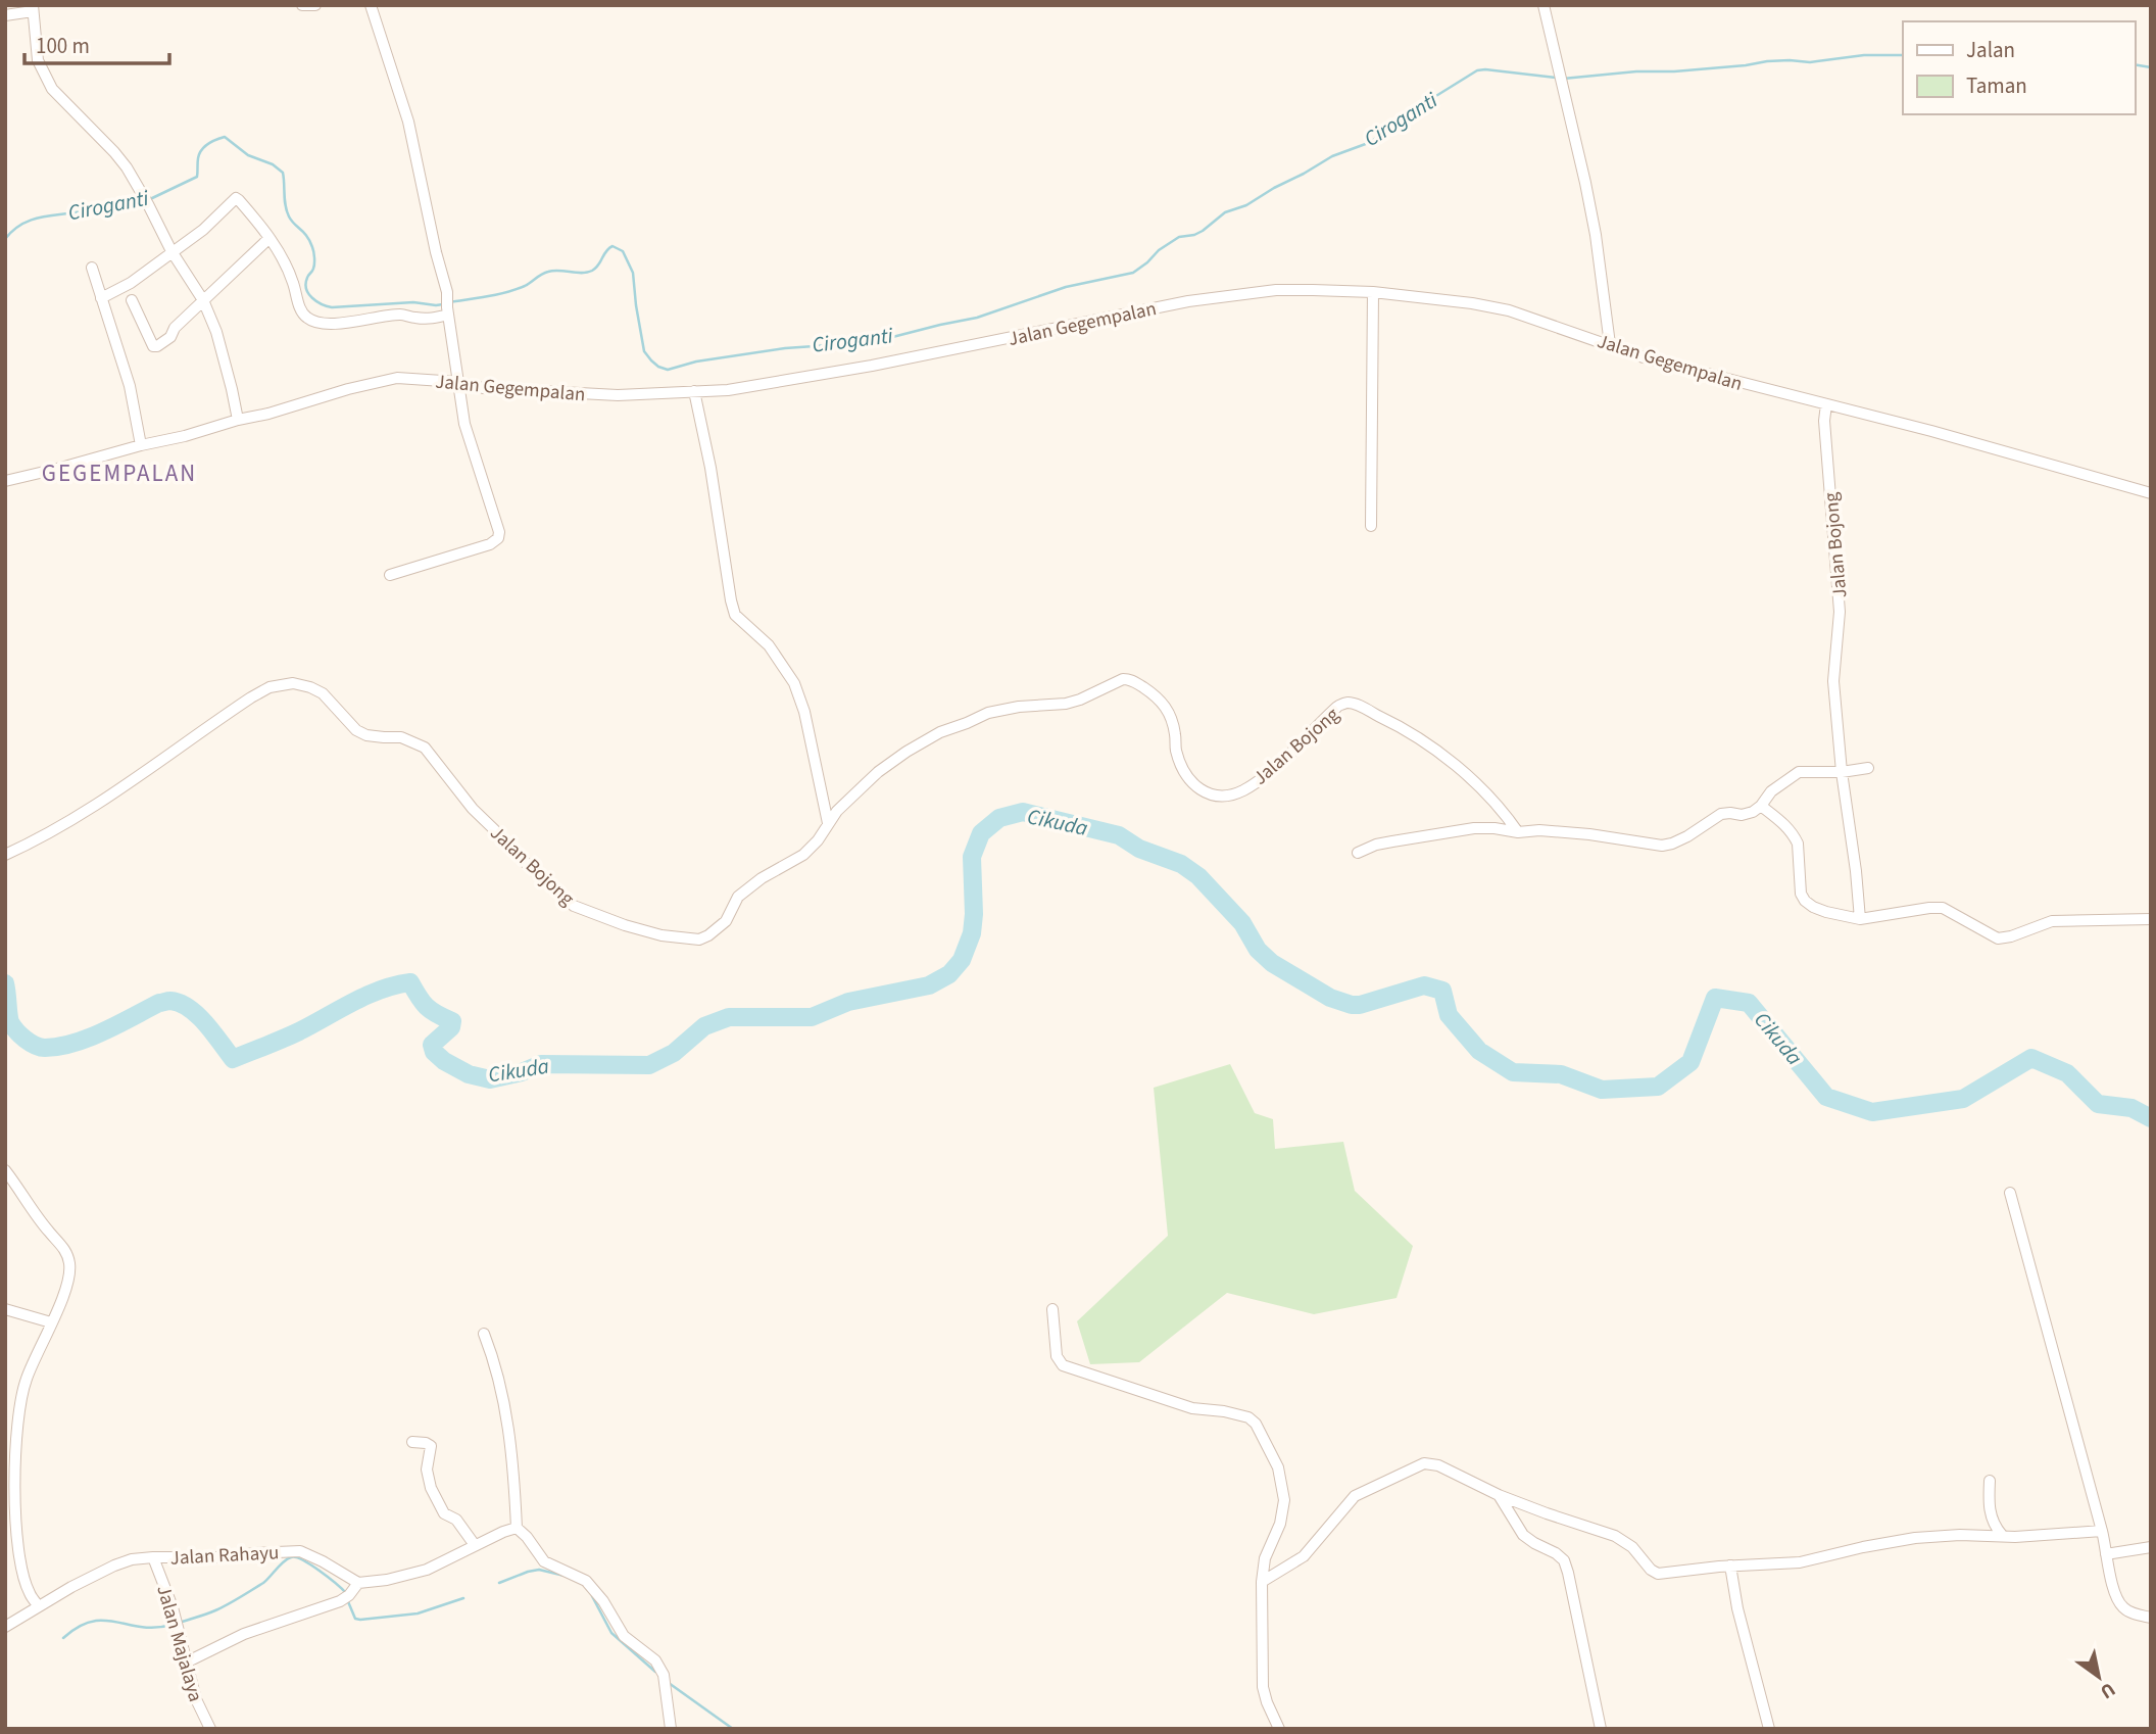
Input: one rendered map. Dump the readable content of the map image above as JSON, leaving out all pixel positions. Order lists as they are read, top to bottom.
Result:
{
  "streets": {
    "street": [
      "Jalan Gegempalan",
      "Jalan Bojong",
      "Jalan Rahayu",
      "Jalan Majalaya"
    ]
  },
  "crossings": [
    ["Jalan Gegempalan", "Jalan Bojong"],
    ["Jalan Rahayu", "Jalan Majalaya"]
  ],
  "districts": ["GEGEMPALAN"],
  "water": ["Ciroganti", "Cikuda"],
  "legend": ["Jalan", "Taman"],
  "scale_bar": "100 m",
  "north": "bottom right"
}
